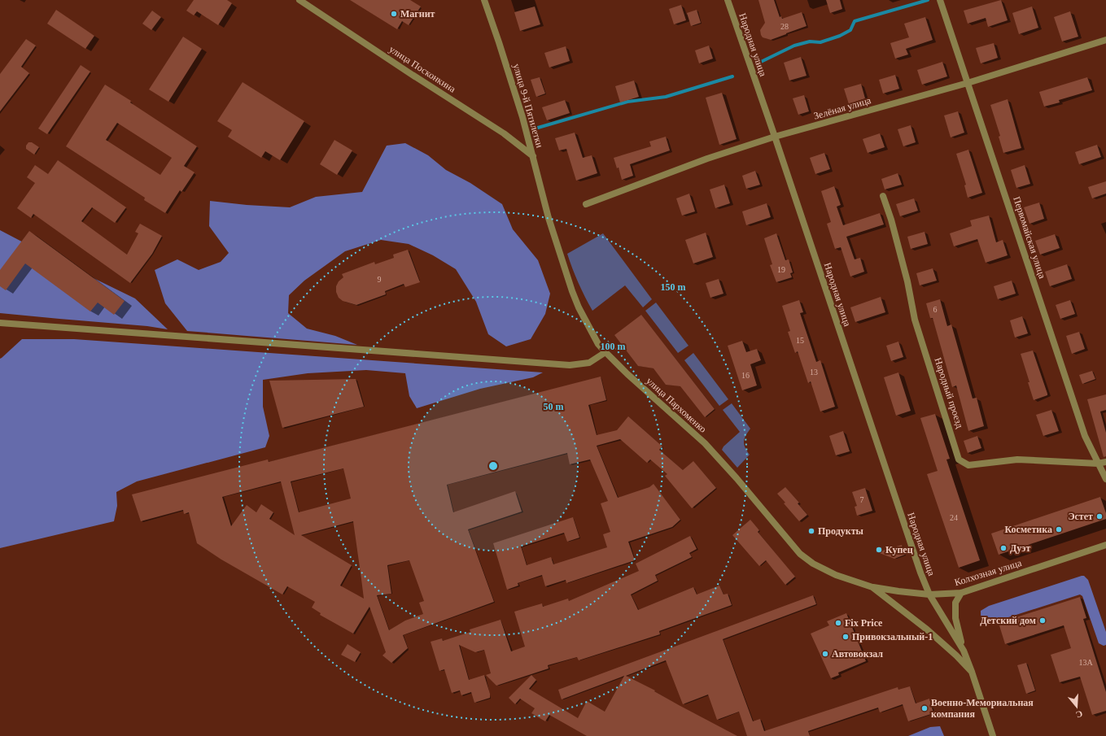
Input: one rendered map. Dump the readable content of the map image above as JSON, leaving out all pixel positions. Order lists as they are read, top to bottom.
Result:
{
  "streets": {
    "street": [
      "Народная улица",
      "улица Посконкина",
      "улица 9-й Пятилетки",
      "Зелёная улица",
      "Первомайская улица",
      "Народный проезд",
      "улица Пархоменко",
      "Колхозная улица"
    ]
  },
  "crossings": [
    ["Народная улица", "Зелёная улица"],
    ["Народная улица", "Колхозная улица"],
    ["улица Посконкина", "улица 9-й Пятилетки"],
    ["улица 9-й Пятилетки", "улица Пархоменко"],
    ["Зелёная улица", "Первомайская улица"],
    ["Первомайская улица", "Народный проезд"]
  ],
  "places": [
    "Магнит",
    "Эстет",
    "Косметика",
    "Продукты",
    "Дуэт",
    "Купец",
    "Детский дом",
    "Fix Price",
    "Привокзальный-1",
    "Автовокзал",
    "Военно-Мемориальная компания"
  ],
  "house_numbers": [
    "28",
    "19",
    "9",
    "6",
    "15",
    "13",
    "16",
    "7",
    "24",
    "13А"
  ],
  "north": "bottom",
  "rings": ["150 m", "100 m", "50 m"]
}
